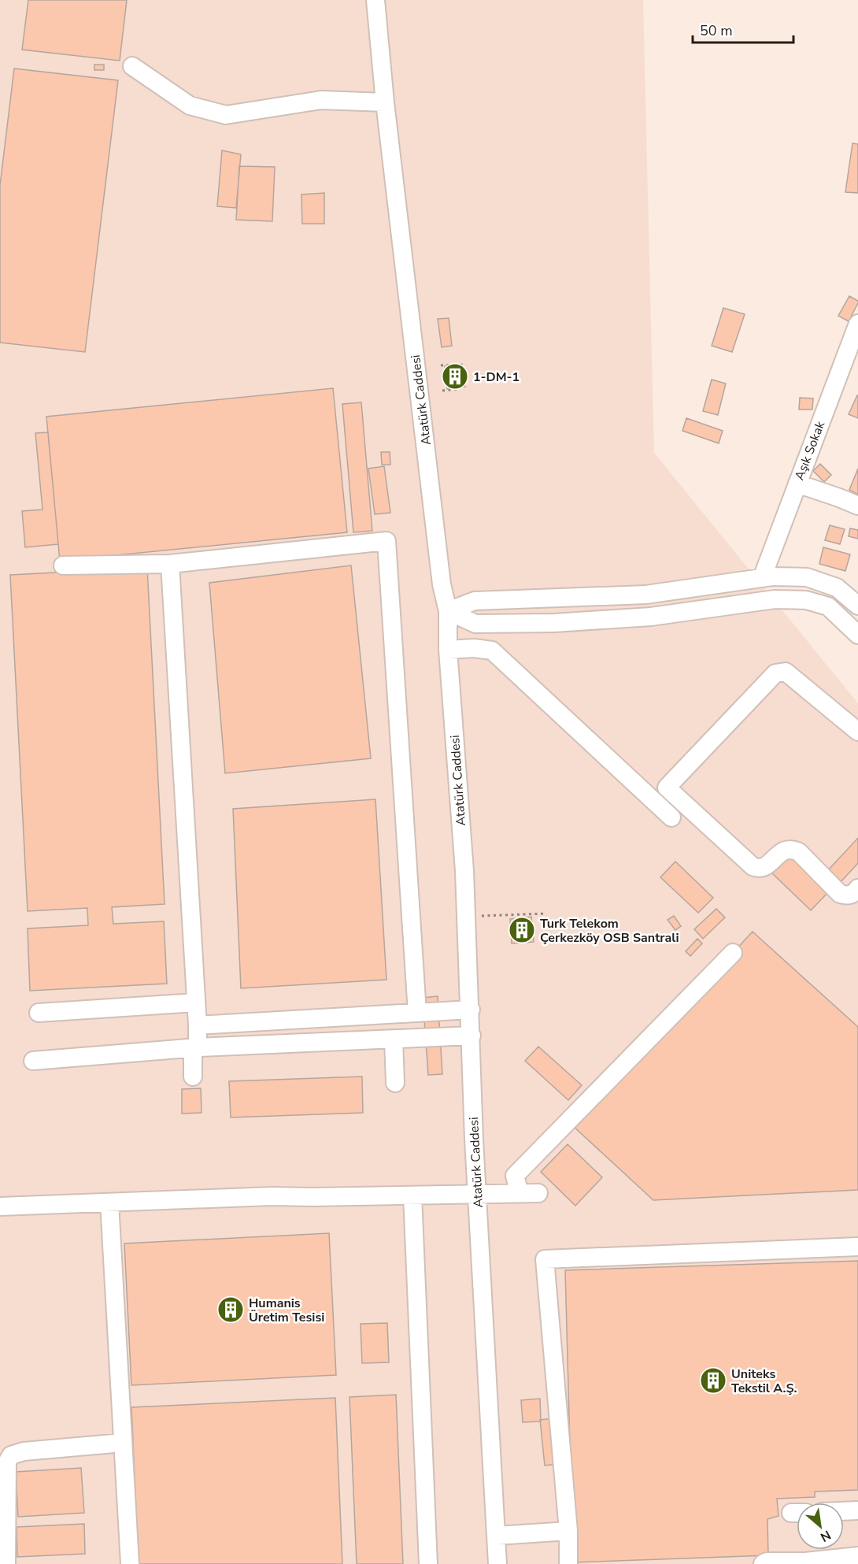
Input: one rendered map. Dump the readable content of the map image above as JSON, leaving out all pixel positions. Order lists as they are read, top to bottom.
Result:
{
  "streets": {
    "street": ["Atatürk Caddesi", "Aşık Sokak"]
  },
  "places": {
    "building": [
      "1-DM-1",
      "Turk Telekom Çerkezköy OSB Santrali",
      "Humanis Üretim Tesisi",
      "Uniteks Tekstil A.Ş."
    ]
  },
  "scale_bar": "50 m",
  "north": "bottom right"
}
